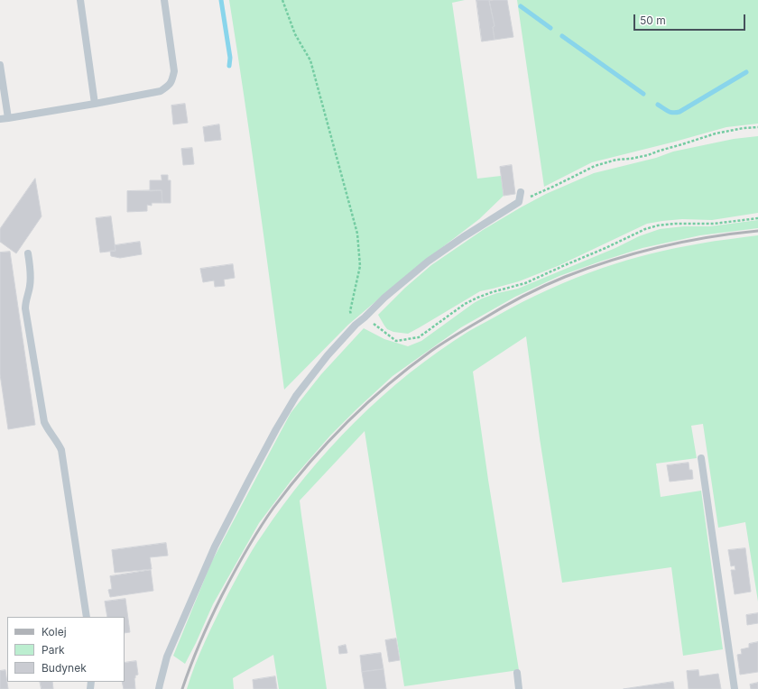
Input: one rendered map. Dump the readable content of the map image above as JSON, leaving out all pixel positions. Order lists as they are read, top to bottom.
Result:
{
  "legend": ["Kolej", "Park", "Budynek"],
  "scale_bar": "50 m"
}
